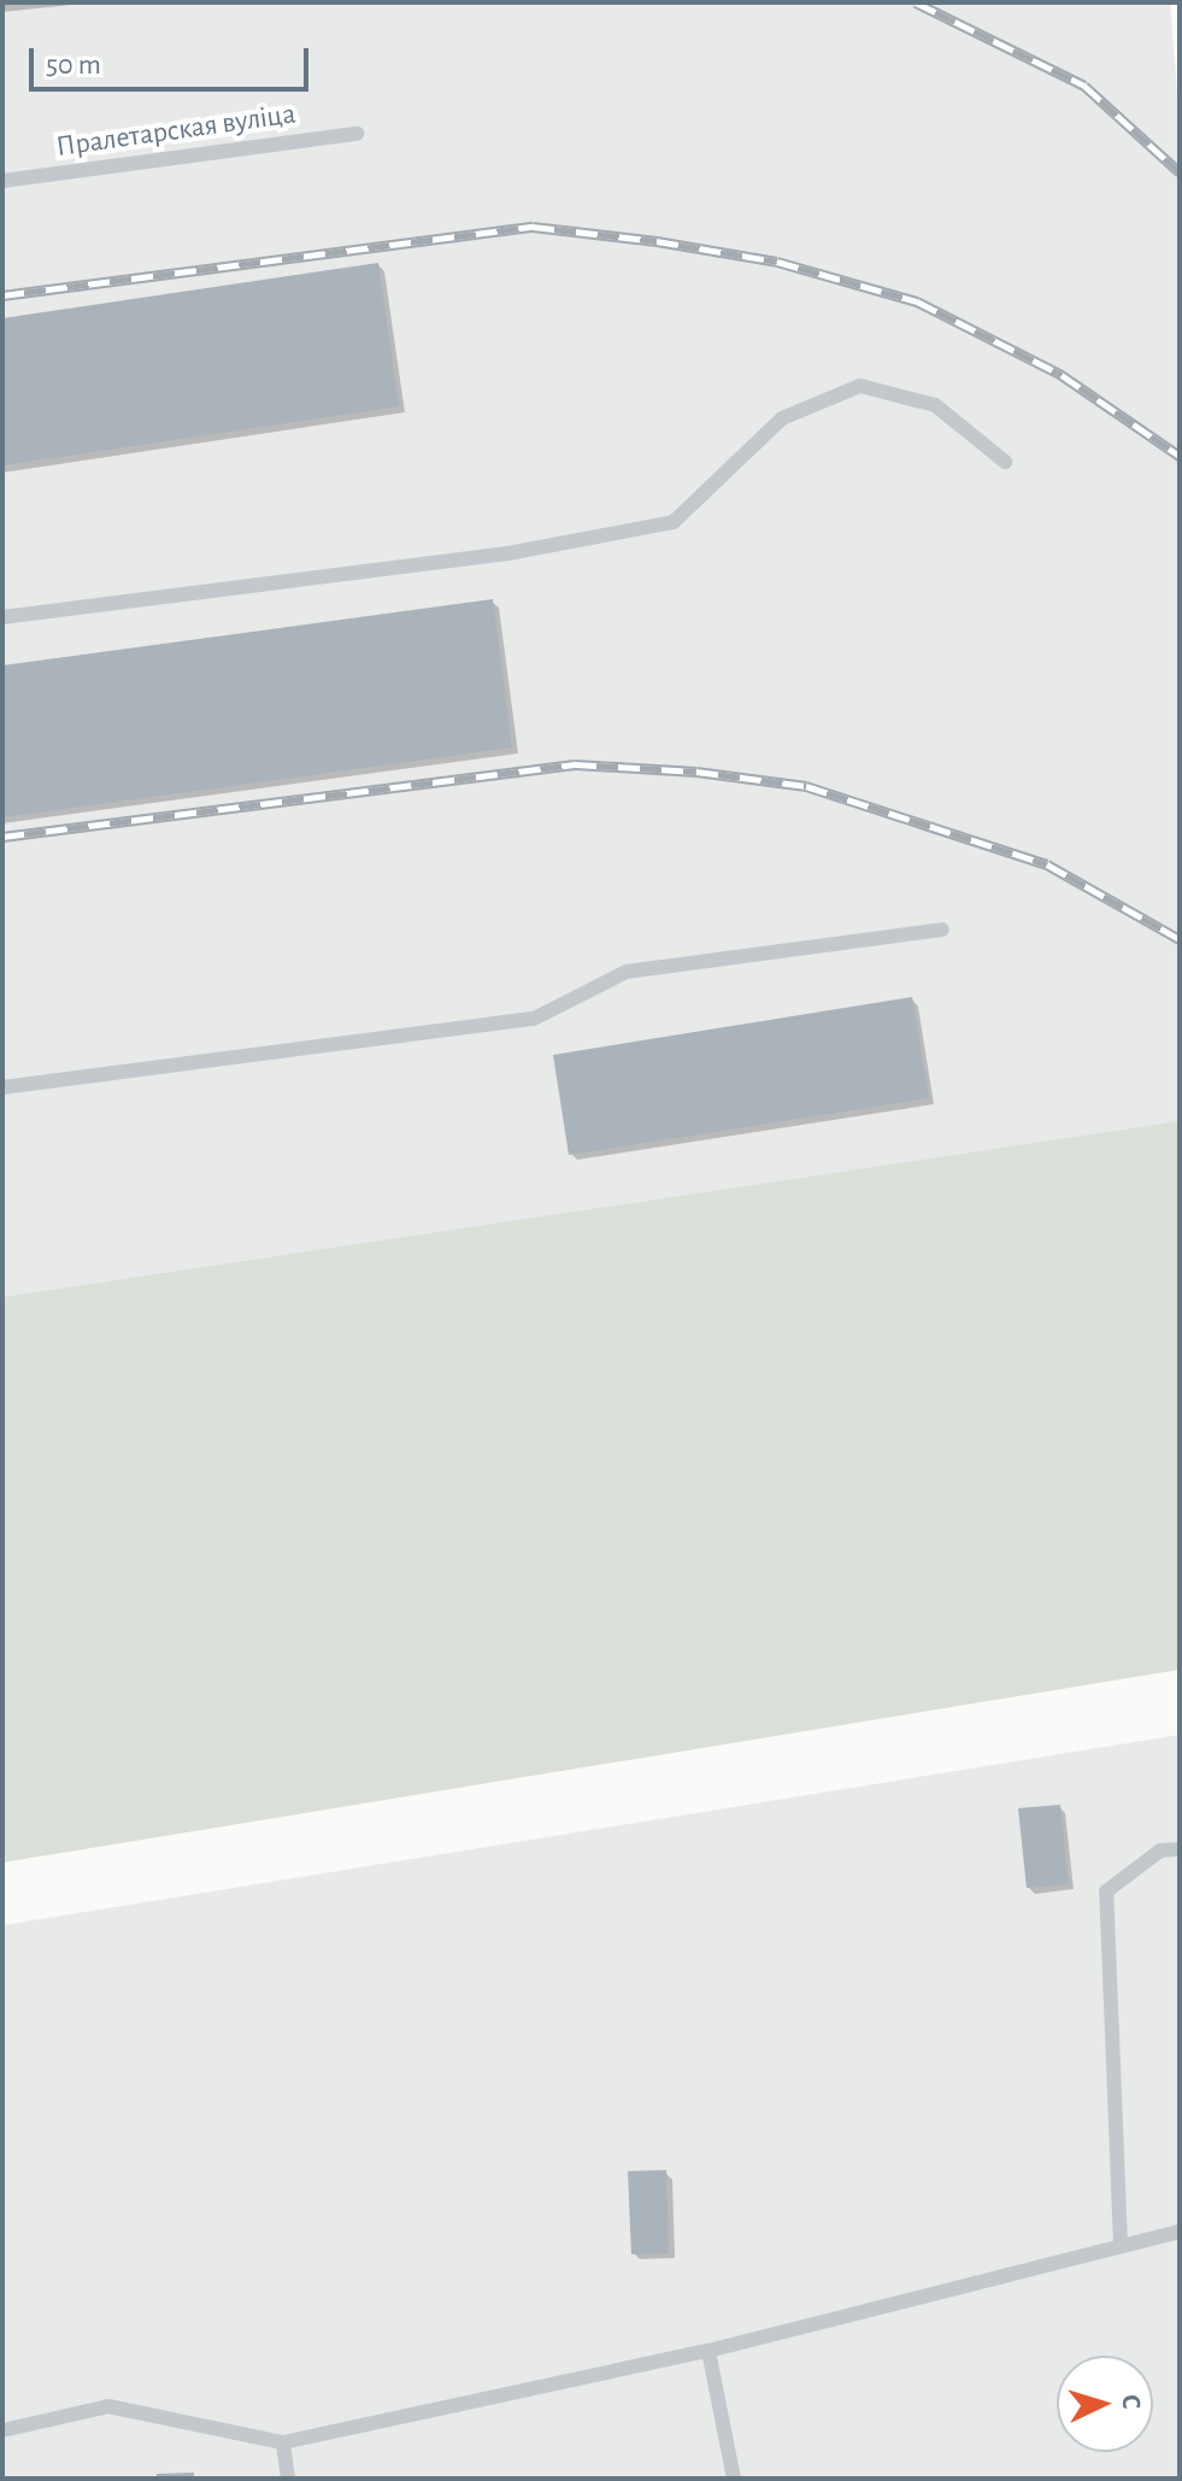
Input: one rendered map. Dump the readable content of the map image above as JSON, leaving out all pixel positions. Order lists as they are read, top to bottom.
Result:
{
  "streets": {
    "lane": ["Пралетарская вуліца"]
  },
  "scale_bar": "50 m",
  "north": "right"
}
